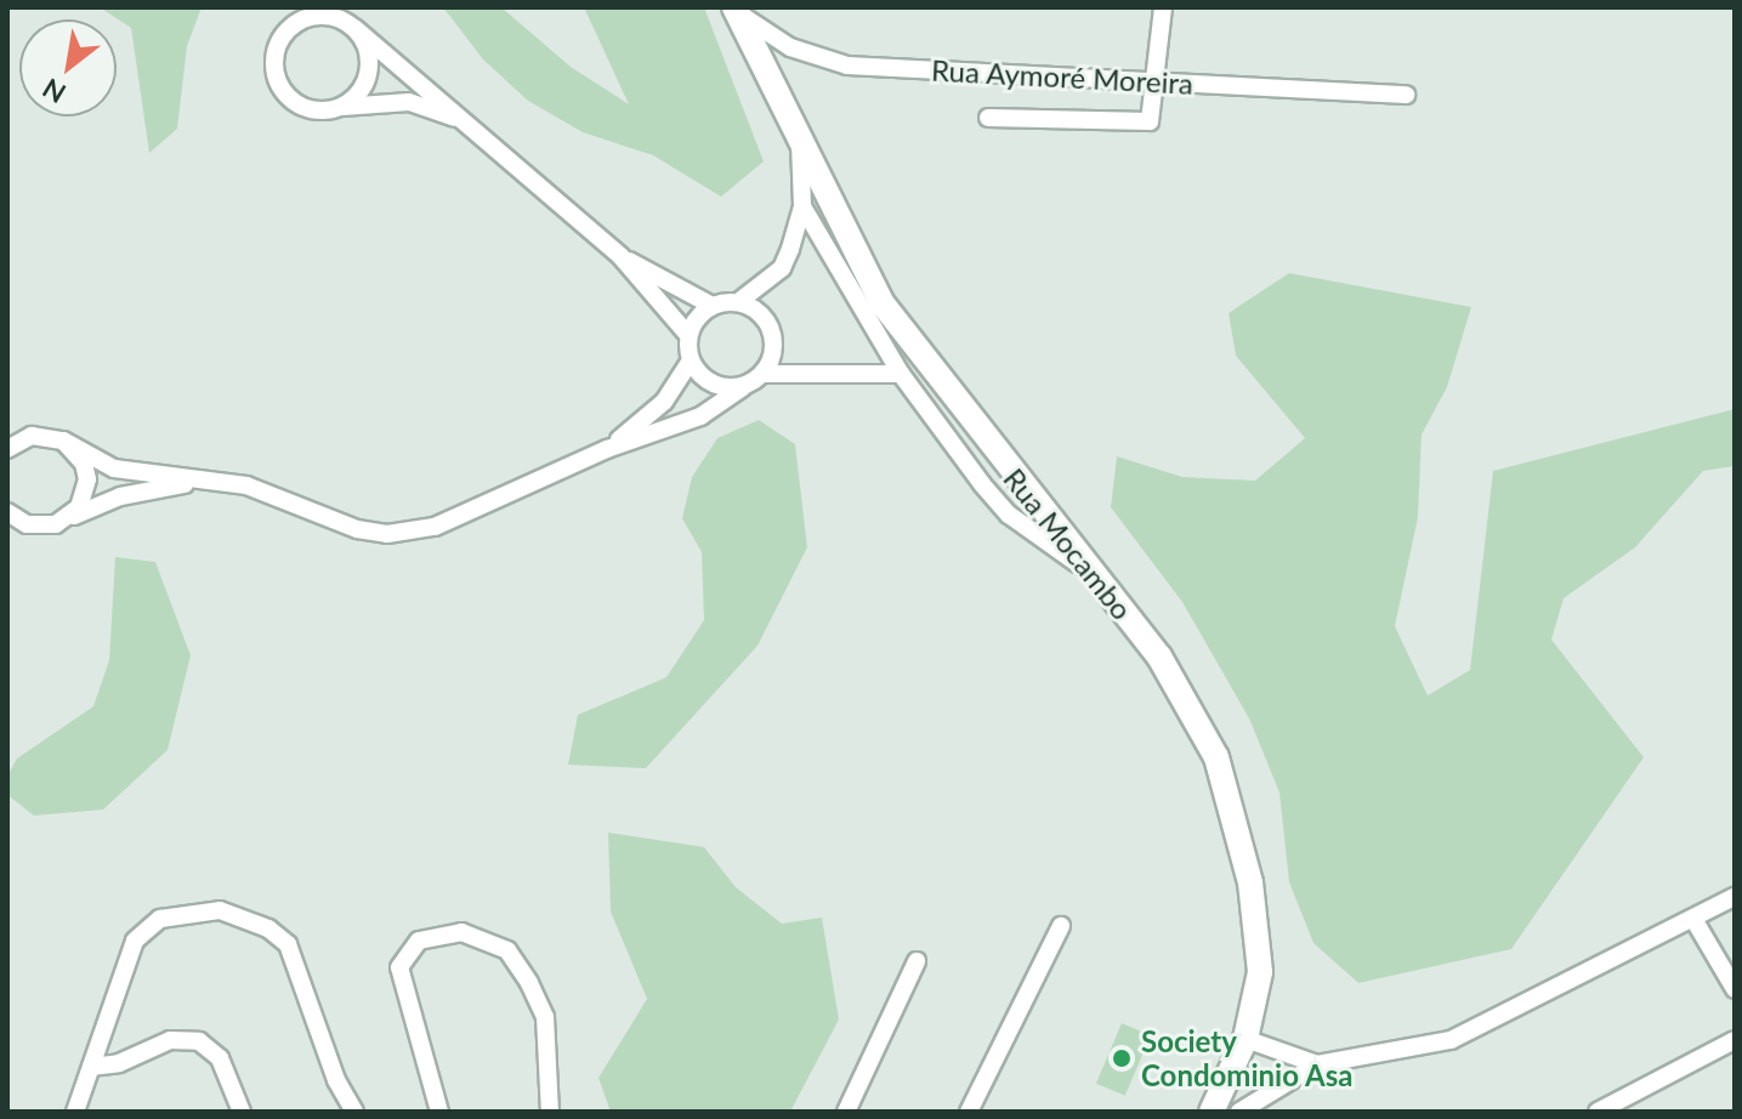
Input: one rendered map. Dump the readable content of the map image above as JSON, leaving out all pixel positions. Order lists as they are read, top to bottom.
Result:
{
  "streets": {
    "main road": ["Rua Mocambo"],
    "street": ["Rua Aymoré Moreira"]
  },
  "crossings": [
    ["Rua Aymoré Moreira", "Rua Mocambo"]
  ],
  "places": ["Society Condominio Asa"],
  "north": "bottom left"
}
